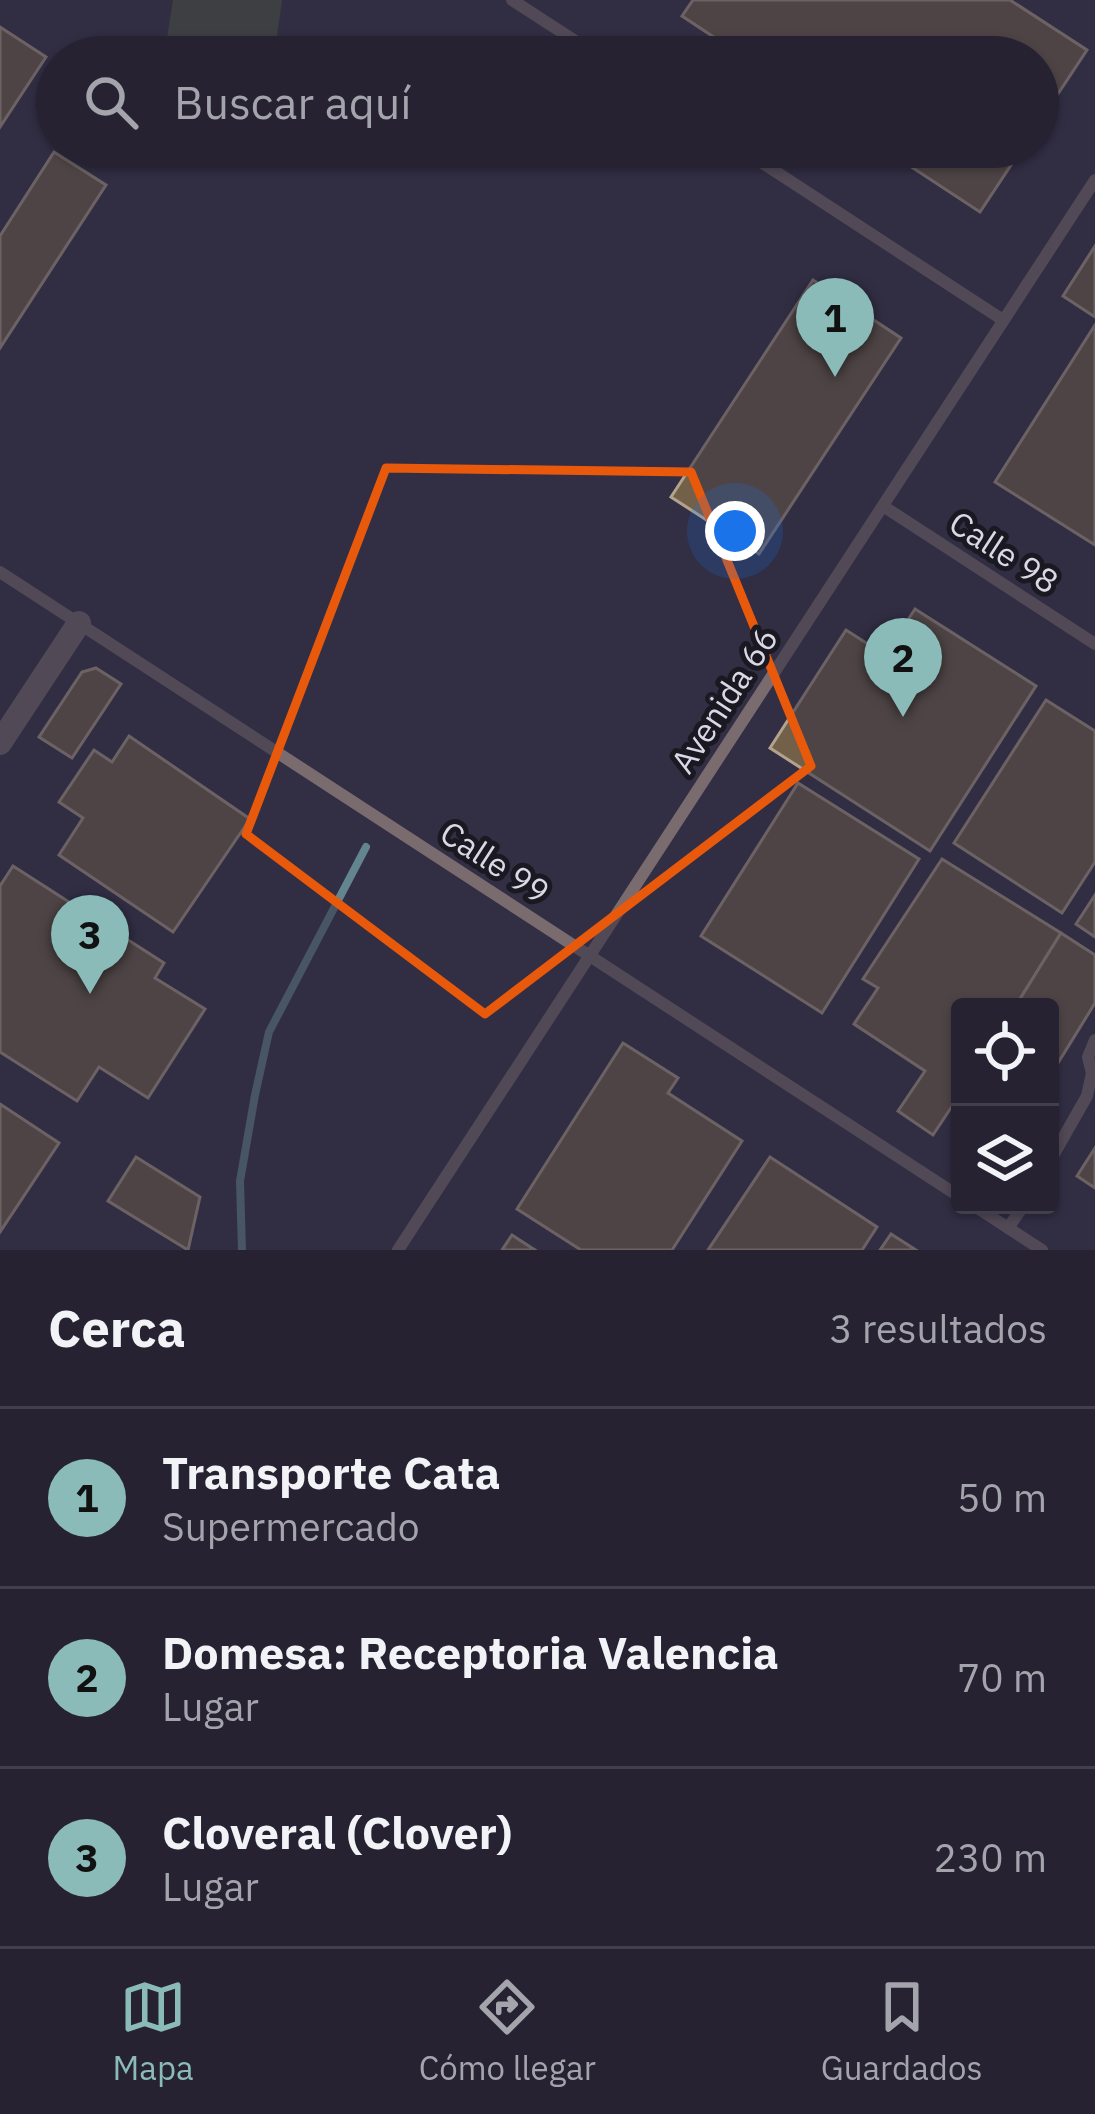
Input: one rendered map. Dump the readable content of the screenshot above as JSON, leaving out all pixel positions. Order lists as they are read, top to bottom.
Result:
{
  "streets": {
    "lane": ["Calle 98", "Avenida 66", "Calle 99"]
  },
  "crossings": [
    ["Calle 98", "Avenida 66"],
    ["Avenida 66", "Calle 99"]
  ],
  "page": {
    "search": "Buscar aquí",
    "pins": ["1", "2", "3"],
    "heading": ["Cerca", "3 resultados"],
    "list": [
      {
        "mark": "1",
        "name": "Transporte Cata",
        "note": "Supermercado",
        "value": "50 m"
      },
      {
        "mark": "2",
        "name": "Domesa: Receptoria Valencia",
        "note": "Lugar",
        "value": "70 m"
      },
      {
        "mark": "3",
        "name": "Cloveral (Clover)",
        "note": "Lugar",
        "value": "230 m"
      }
    ],
    "nav": ["Mapa", "Cómo llegar", "Guardados"]
  }
}
